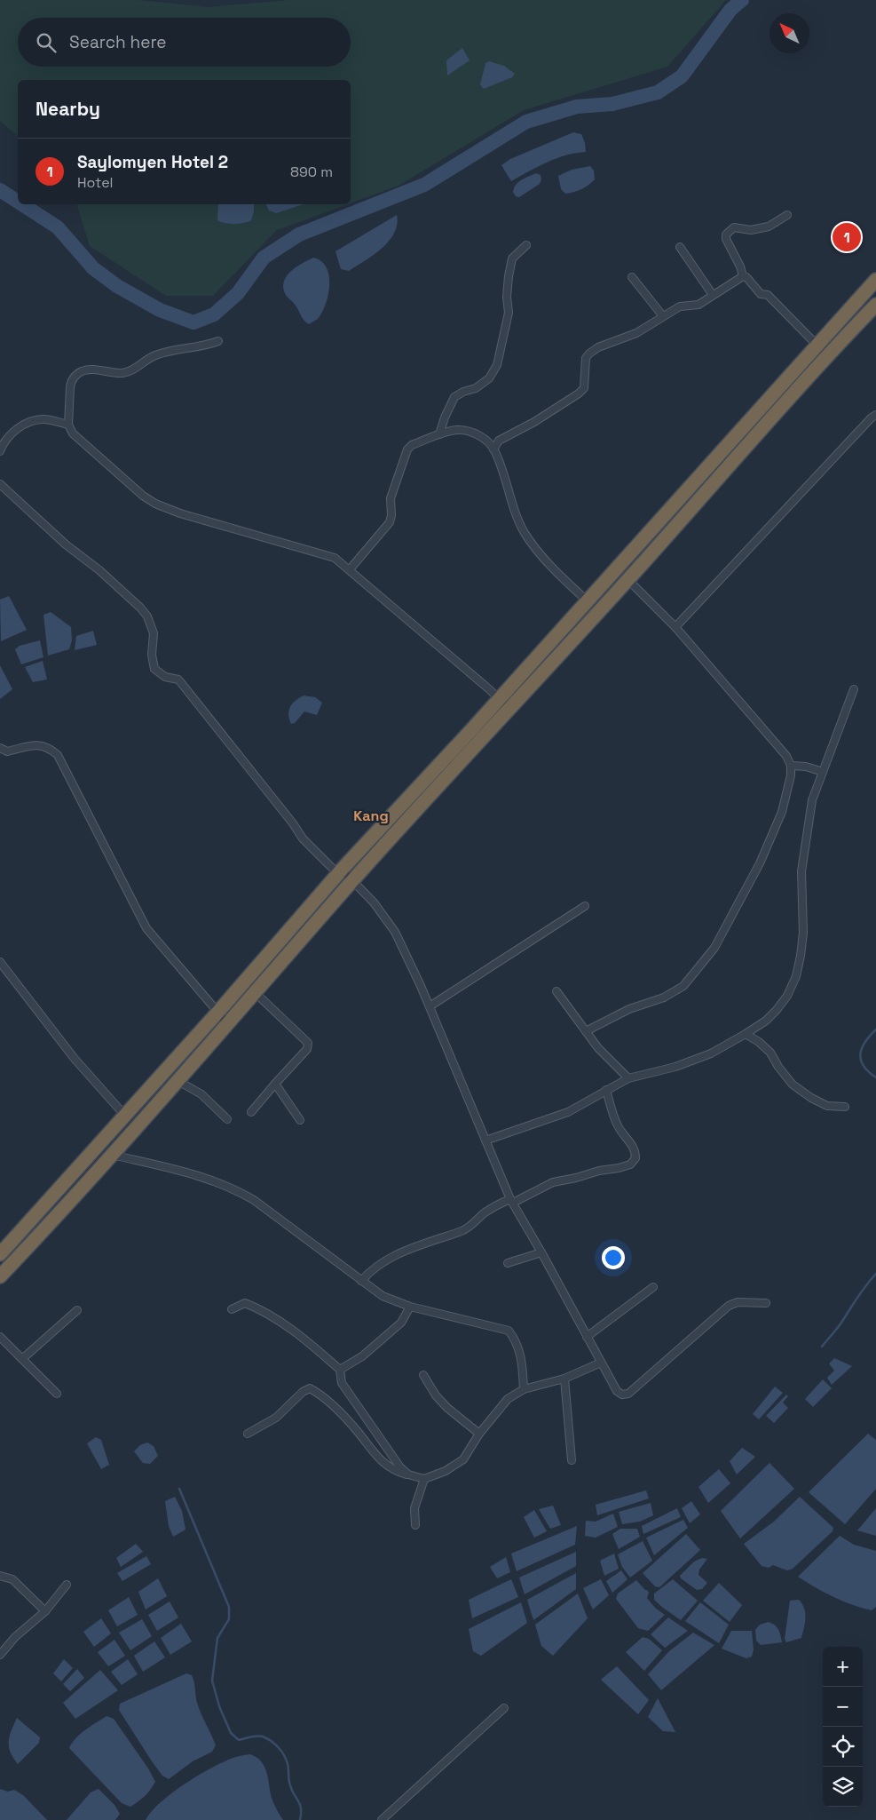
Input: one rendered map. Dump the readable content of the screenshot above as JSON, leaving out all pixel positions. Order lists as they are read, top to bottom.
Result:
{
  "districts": ["Kang"],
  "north": "top left",
  "page": {
    "search": "Search here",
    "heading": "Nearby",
    "list": [
      {
        "mark": "1",
        "name": "Saylomyen Hotel 2",
        "note": "Hotel",
        "value": "890 m"
      }
    ],
    "pins": "1",
    "map_buttons": ["+", "−"]
  }
}
